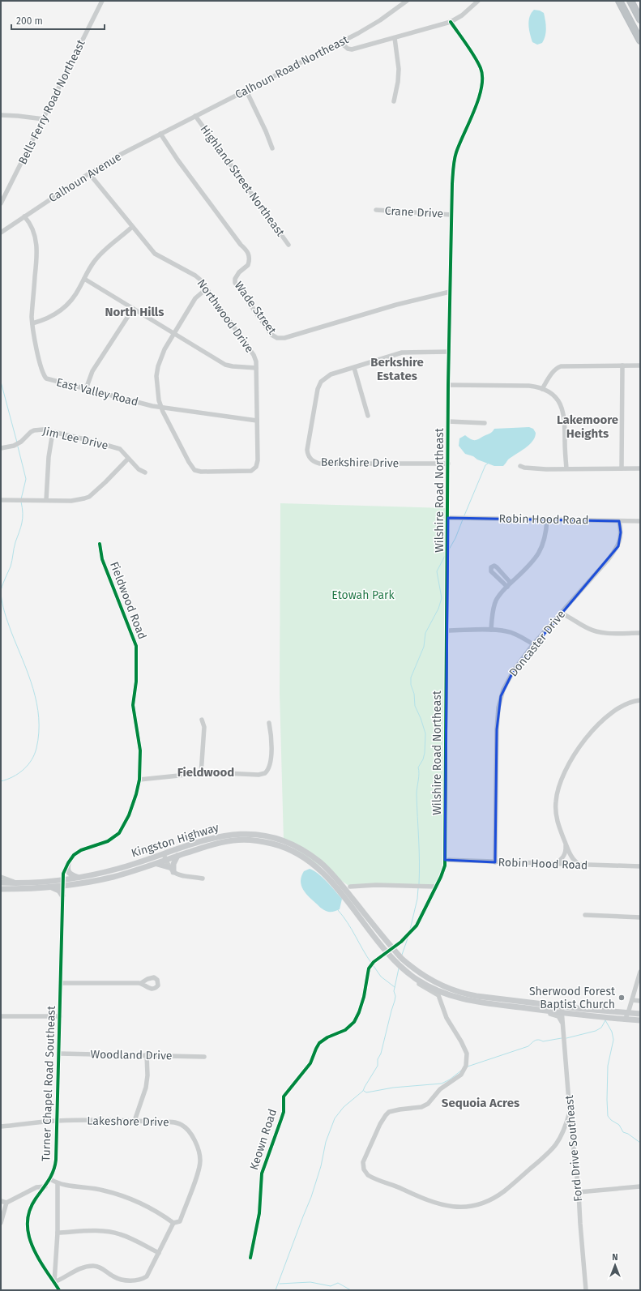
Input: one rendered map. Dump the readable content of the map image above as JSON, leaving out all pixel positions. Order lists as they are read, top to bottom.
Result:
{
  "streets": {
    "main road": ["Kingston Highway"],
    "street": [
      "Calhoun Road Northeast",
      "Bells Ferry Road Northeast",
      "Calhoun Avenue",
      "Highland Street Northeast",
      "Crane Drive",
      "Wade Street",
      "Northwood Drive",
      "East Valley Road",
      "Jim Lee Drive",
      "Berkshire Drive",
      "Wilshire Road Northeast",
      "Robin Hood Road",
      "Fieldwood Road",
      "Doncaster Drive",
      "Woodland Drive",
      "Turner Chapel Road Southeast",
      "Lakeshore Drive",
      "Keown Road",
      "Ford Drive Southeast"
    ]
  },
  "crossings": [
    ["Calhoun Road Northeast", "Calhoun Avenue"],
    ["Calhoun Road Northeast", "Highland Street Northeast"],
    ["Calhoun Avenue", "Wade Street"],
    ["Calhoun Avenue", "Northwood Drive"],
    ["Calhoun Avenue", "East Valley Road"],
    ["Crane Drive", "Wilshire Road Northeast"],
    ["Wade Street", "Wilshire Road Northeast"],
    ["Northwood Drive", "East Valley Road"],
    ["Berkshire Drive", "Wilshire Road Northeast"],
    ["Wilshire Road Northeast", "Robin Hood Road"],
    ["Wilshire Road Northeast", "Kingston Highway"],
    ["Wilshire Road Northeast", "Keown Road"],
    ["Robin Hood Road", "Doncaster Drive"],
    ["Fieldwood Road", "Kingston Highway"],
    ["Fieldwood Road", "Turner Chapel Road Southeast"],
    ["Kingston Highway", "Turner Chapel Road Southeast"],
    ["Kingston Highway", "Keown Road"],
    ["Woodland Drive", "Turner Chapel Road Southeast"],
    ["Turner Chapel Road Southeast", "Lakeshore Drive"]
  ],
  "districts": [
    "North Hills",
    "Berkshire Estates",
    "Lakemoore Heights",
    "Fieldwood",
    "Sequoia Acres"
  ],
  "parks": ["Etowah Park"],
  "places": ["Sherwood Forest Baptist Church"],
  "scale_bar": "200 m",
  "north": "top"
}
